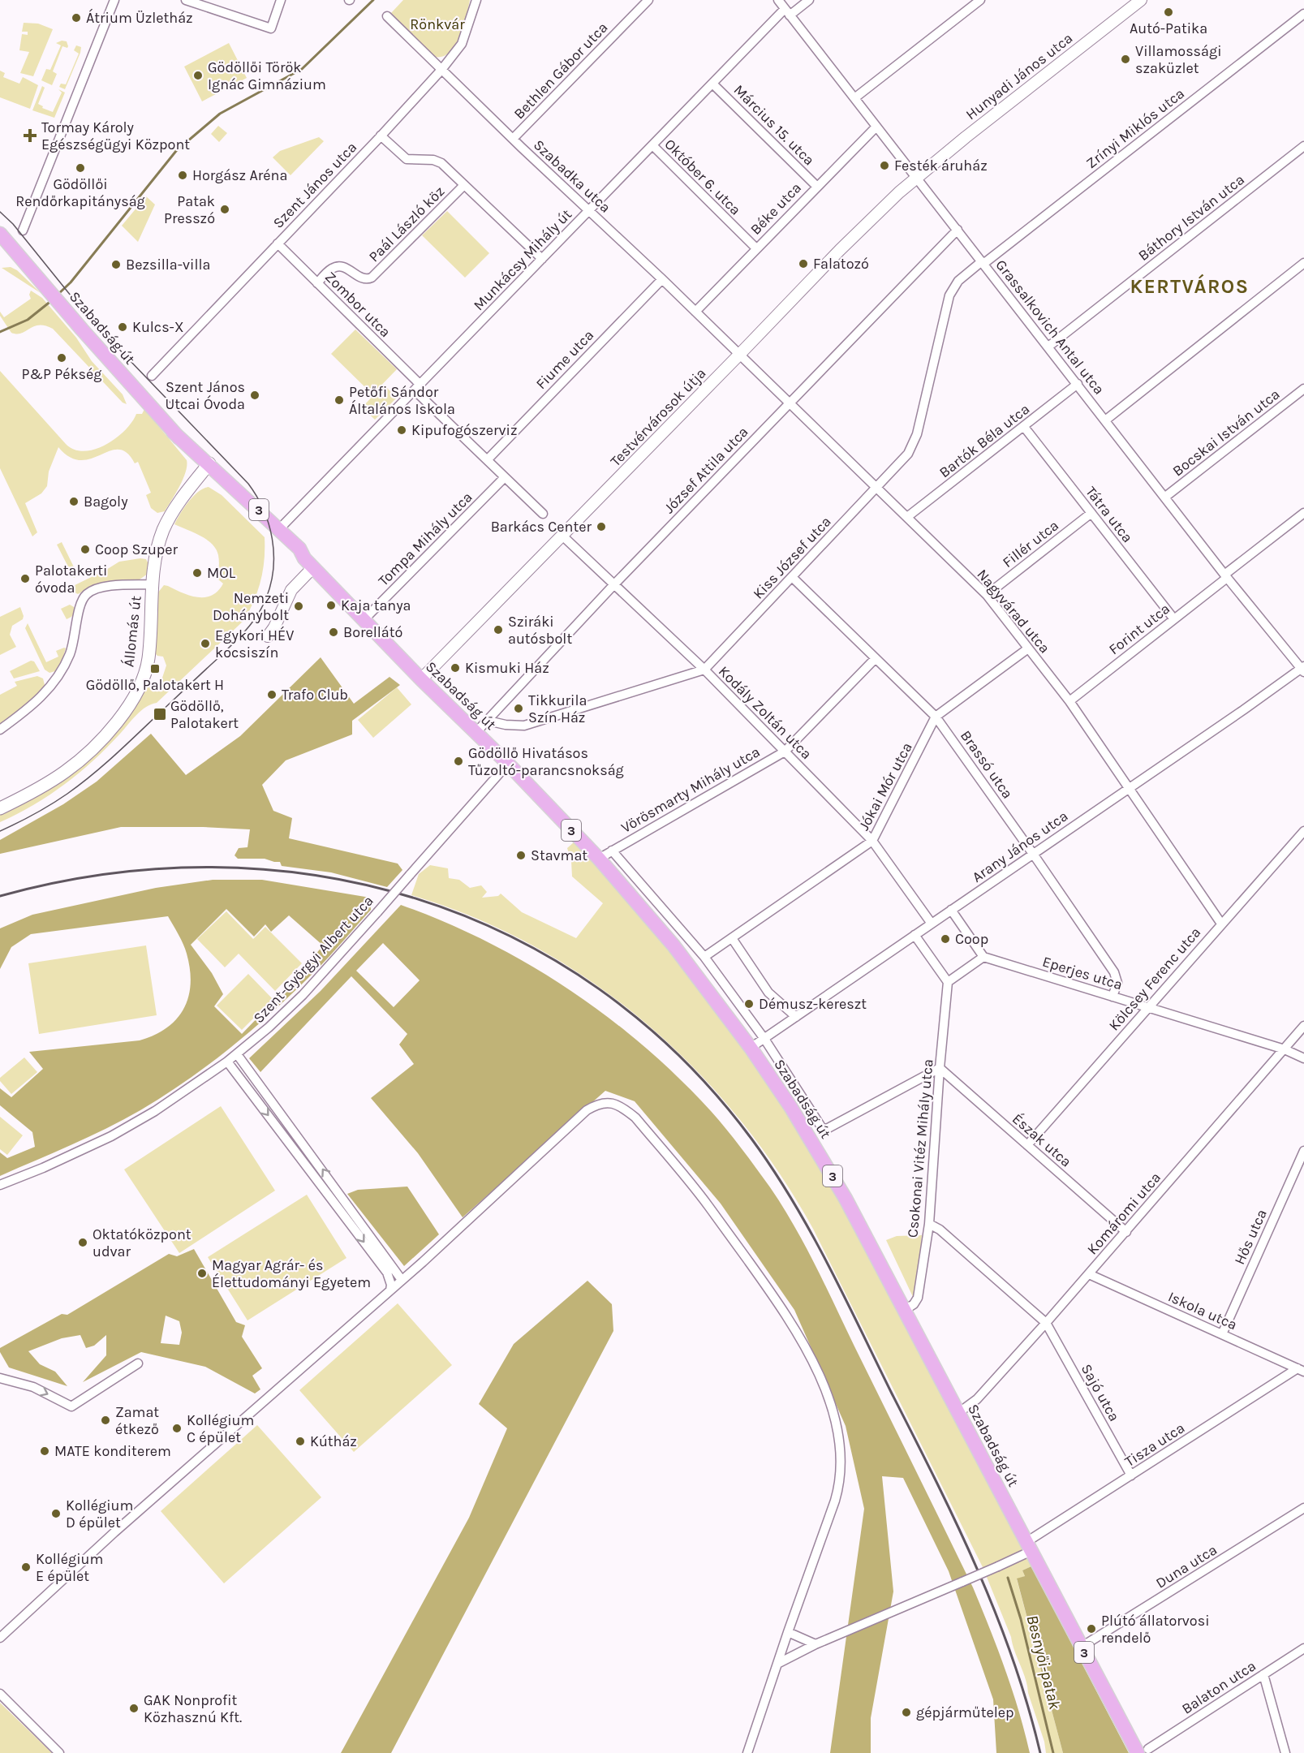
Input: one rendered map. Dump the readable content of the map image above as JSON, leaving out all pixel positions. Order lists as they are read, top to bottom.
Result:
{
  "streets": {
    "main road": ["Szabadság út", "3", "Állomás út"],
    "street": [
      "Bethlen Gábor utca",
      "Hunyadi János utca",
      "Március 15. utca",
      "Zrínyi Miklós utca",
      "Szabadka utca",
      "Október 6. utca",
      "Szent János utca",
      "Béke utca",
      "Báthory István utca",
      "Paál László köz",
      "Munkácsy Mihály út",
      "Zombor utca",
      "Grassalkovich Antal utca",
      "Fiume utca",
      "Testvérvárosok útja",
      "Bocskai István utca",
      "Bartók Béla utca",
      "József Attila utca",
      "Tátra utca",
      "Tompa Mihály utca",
      "Fillér utca",
      "Kiss József utca",
      "Nagyvárad utca",
      "Forint utca",
      "Kodály Zoltán utca",
      "Brassó utca",
      "Jókai Mór utca",
      "Vörösmarty Mihály utca",
      "Arany János utca",
      "Szent-Györgyi Albert utca",
      "Eperjes utca",
      "Kölcsey Ferenc utca",
      "Észak utca",
      "Csokonai Vitéz Mihály utca",
      "Komáromi utca",
      "Hős utca",
      "Iskola utca",
      "Sajó utca",
      "Tisza utca",
      "Duna utca",
      "Balaton utca"
    ]
  },
  "crossings": [
    ["Bethlen Gábor utca", "Szabadka utca"],
    ["Hunyadi János utca", "Grassalkovich Antal utca"],
    ["Hunyadi János utca", "Testvérvárosok útja"],
    ["Március 15. utca", "Béke utca"],
    ["Március 15. utca", "Munkácsy Mihály út"],
    ["Zrínyi Miklós utca", "Grassalkovich Antal utca"],
    ["Zrínyi Miklós utca", "Kiss József utca"],
    ["Szabadka utca", "Szent János utca"],
    ["Szabadka utca", "Béke utca"],
    ["Szabadka utca", "Munkácsy Mihály út"],
    ["Szabadka utca", "Fiume utca"],
    ["Szabadka utca", "Testvérvárosok útja"],
    ["Szabadka utca", "Nagyvárad utca"],
    ["Október 6. utca", "Béke utca"],
    ["Október 6. utca", "Munkácsy Mihály út"],
    ["Szent János utca", "Paál László köz"],
    ["Szent János utca", "Zombor utca"],
    ["Béke utca", "Grassalkovich Antal utca"],
    ["Báthory István utca", "Grassalkovich Antal utca"],
    ["Paál László köz", "Munkácsy Mihály út"],
    ["Paál László köz", "Zombor utca"],
    ["Munkácsy Mihály út", "Zombor utca"],
    ["Munkácsy Mihály út", "Grassalkovich Antal utca"],
    ["Munkácsy Mihály út", "Szabadság út"],
    ["Zombor utca", "Fiume utca"],
    ["Zombor utca", "Tompa Mihály utca"],
    ["Grassalkovich Antal utca", "Testvérvárosok útja"],
    ["Grassalkovich Antal utca", "Bocskai István utca"],
    ["Grassalkovich Antal utca", "Bartók Béla utca"],
    ["Grassalkovich Antal utca", "József Attila utca"],
    ["Grassalkovich Antal utca", "Kiss József utca"],
    ["Grassalkovich Antal utca", "Forint utca"],
    ["Grassalkovich Antal utca", "Arany János utca"],
    ["Szabadság út", "Testvérvárosok útja"],
    ["Szabadság út", "József Attila utca"],
    ["Szabadság út", "Tompa Mihály utca"],
    ["Szabadság út", "Állomás út"],
    ["Szabadság út", "Jókai Mór utca"],
    ["Szabadság út", "Vörösmarty Mihály utca"],
    ["Szabadság út", "Arany János utca"],
    ["Szabadság út", "Szent-Györgyi Albert utca"],
    ["Szabadság út", "Észak utca"],
    ["Szabadság út", "Csokonai Vitéz Mihály utca"],
    ["Szabadság út", "Komáromi utca"],
    ["Szabadság út", "Tisza utca"],
    ["Szabadság út", "Duna utca"],
    ["Szabadság út", "Balaton utca"],
    ["Testvérvárosok útja", "Nagyvárad utca"],
    ["Testvérvárosok útja", "Kodály Zoltán utca"],
    ["Bartók Béla utca", "Tátra utca"],
    ["Bartók Béla utca", "Nagyvárad utca"],
    ["József Attila utca", "Kiss József utca"],
    ["József Attila utca", "Nagyvárad utca"],
    ["József Attila utca", "Kodály Zoltán utca"],
    ["Tátra utca", "Fillér utca"],
    ["Tátra utca", "Forint utca"],
    ["Fillér utca", "Nagyvárad utca"],
    ["Kiss József utca", "Nagyvárad utca"],
    ["Kiss József utca", "Kodály Zoltán utca"],
    ["Kiss József utca", "Brassó utca"],
    ["Nagyvárad utca", "Forint utca"],
    ["Nagyvárad utca", "Jókai Mór utca"],
    ["Nagyvárad utca", "Arany János utca"],
    ["Nagyvárad utca", "Kölcsey Ferenc utca"],
    ["Kodály Zoltán utca", "Jókai Mór utca"],
    ["Kodály Zoltán utca", "Vörösmarty Mihály utca"],
    ["Kodály Zoltán utca", "Arany János utca"],
    ["Brassó utca", "Jókai Mór utca"],
    ["Brassó utca", "Vörösmarty Mihály utca"],
    ["Brassó utca", "Arany János utca"],
    ["Brassó utca", "Eperjes utca"],
    ["Eperjes utca", "Kölcsey Ferenc utca"],
    ["Eperjes utca", "Komáromi utca"],
    ["Kölcsey Ferenc utca", "Észak utca"],
    ["Észak utca", "Csokonai Vitéz Mihály utca"],
    ["Észak utca", "Komáromi utca"],
    ["Csokonai Vitéz Mihály utca", "Sajó utca"],
    ["Komáromi utca", "Iskola utca"],
    ["Komáromi utca", "Sajó utca"],
    ["Hős utca", "Iskola utca"],
    ["Iskola utca", "Tisza utca"],
    ["Sajó utca", "Tisza utca"]
  ],
  "districts": ["KERTVÁROS"],
  "water": ["Besnyői-patak"],
  "parks": ["Rönkvár"],
  "places": {
    "other": [
      "Autó-Patika",
      "Átrium Üzletház",
      "Villamossági szaküzlet",
      "Gödöllői Török Ignác Gimnázium",
      "Festék áruház",
      "Gödöllői Rendőrkapitányság",
      "Horgász Aréna",
      "Patak Presszó",
      "Falatozó",
      "Bezsilla-villa",
      "Kulcs-X",
      "P&P Pékség",
      "Szent János Utcai Óvoda",
      "Petőfi Sándor Általános Iskola",
      "Kipufogószerviz",
      "Bagoly",
      "Barkács Center",
      "Coop Szuper",
      "MOL",
      "Palotakerti óvoda",
      "Kaja tanya",
      "Nemzeti Dohánybolt",
      "Sziráki autósbolt",
      "Borellátó",
      "Egykori HÉV kocsiszín",
      "Kismuki Ház",
      "Trafo Club",
      "Tikkurila Szín Ház",
      "Gödöllő Hivatásos Tűzoltó-parancsnokság",
      "Stavmat",
      "Coop",
      "Démusz-kereszt",
      "Oktatóközpont udvar",
      "Magyar Agrár- és Élettudományi Egyetem",
      "Zamat étkező",
      "Kollégium C épület",
      "Kútház",
      "MATE konditerem",
      "Kollégium D épület",
      "Kollégium E épület",
      "Plútó állatorvosi rendelő",
      "GAK Nonprofit Közhasznú Kft.",
      "gépjárműtelep"
    ],
    "health": ["Tormay Károly Egészségügyi Központ"],
    "transit": ["Gödöllő, Palotakert H", "Gödöllő, Palotakert"]
  }
}
